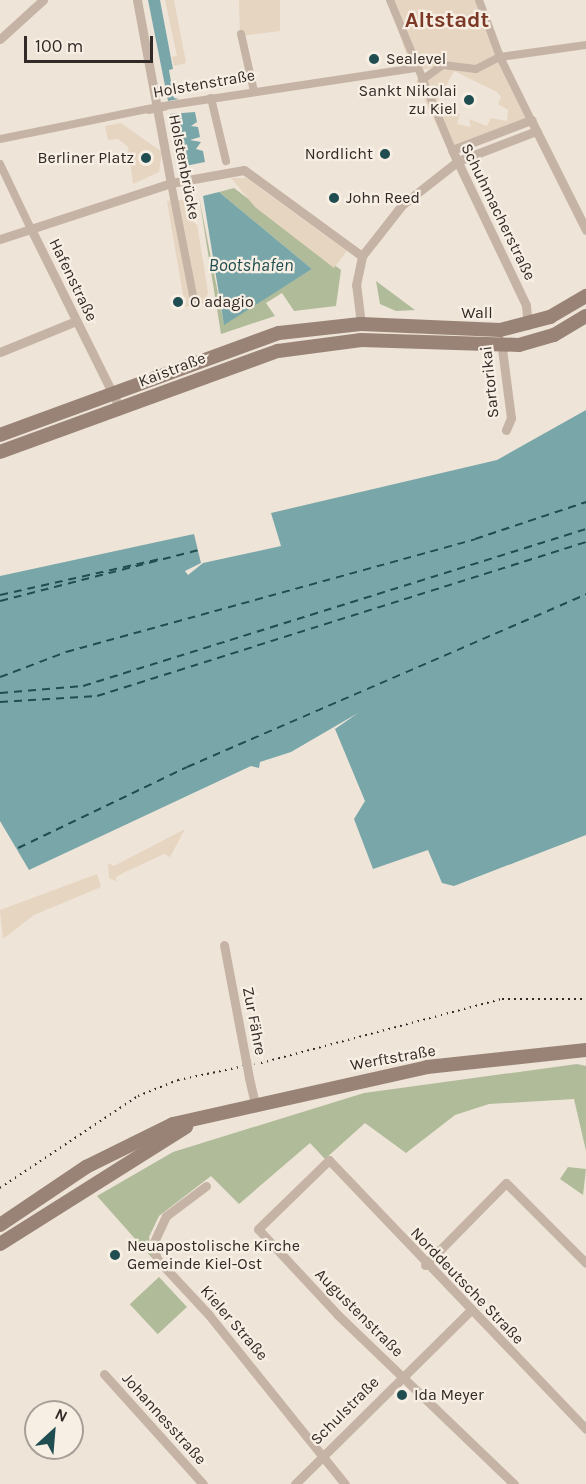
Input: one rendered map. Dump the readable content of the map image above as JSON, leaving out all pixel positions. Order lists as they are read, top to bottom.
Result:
{
  "streets": {
    "main road": ["Wall", "Kaistraße", "Werftstraße"],
    "street": [
      "Holstenstraße",
      "Holstenbrücke",
      "Schuhmacherstraße",
      "Hafenstraße",
      "Sartorikai",
      "Zur Fähre",
      "Norddeutsche Straße",
      "Augustenstraße",
      "Kieler Straße",
      "Schulstraße",
      "Johannesstraße"
    ]
  },
  "crossings": [
    ["Holstenstraße", "Holstenbrücke"],
    ["Holstenstraße", "Schuhmacherstraße"],
    ["Schuhmacherstraße", "Wall"],
    ["Hafenstraße", "Kaistraße"],
    ["Wall", "Kaistraße"],
    ["Wall", "Sartorikai"],
    ["Zur Fähre", "Werftstraße"],
    ["Norddeutsche Straße", "Augustenstraße"],
    ["Norddeutsche Straße", "Schulstraße"],
    ["Augustenstraße", "Schulstraße"],
    ["Kieler Straße", "Schulstraße"]
  ],
  "districts": ["Altstadt"],
  "water": ["Bootshafen"],
  "places": [
    "Sealevel",
    "Sankt Nikolai zu Kiel",
    "Nordlicht",
    "Berliner Platz",
    "John Reed",
    "O adagio",
    "Neuapostolische Kirche Gemeinde Kiel-Ost",
    "Ida Meyer"
  ],
  "scale_bar": "100 m",
  "north": "top right"
}
